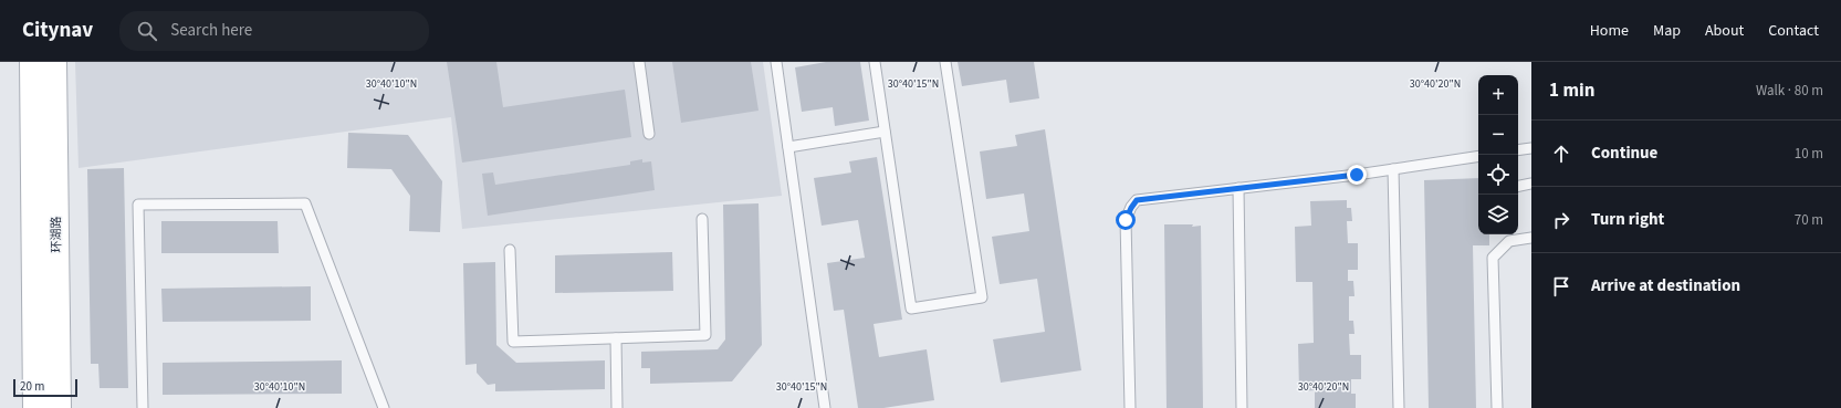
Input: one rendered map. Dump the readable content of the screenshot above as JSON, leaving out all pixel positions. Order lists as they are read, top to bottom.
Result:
{
  "streets": {
    "street": ["环湖路"]
  },
  "scale_bar": "20 m",
  "page": {
    "header": "Citynav",
    "search": "Search here",
    "nav": [
      "Home",
      "Map",
      "About",
      "Contact"
    ],
    "heading": ["1 min", "Walk · 80 m"],
    "map_buttons": ["+", "−"],
    "list": [
      ["Continue", "10 m"],
      ["Turn right", "70 m"],
      "Arrive at destination"
    ],
    "scale": "20 m"
  },
  "coordinates": ["30°40'10\"N", "30°40'15\"N", "30°40'20\"N"]
}
